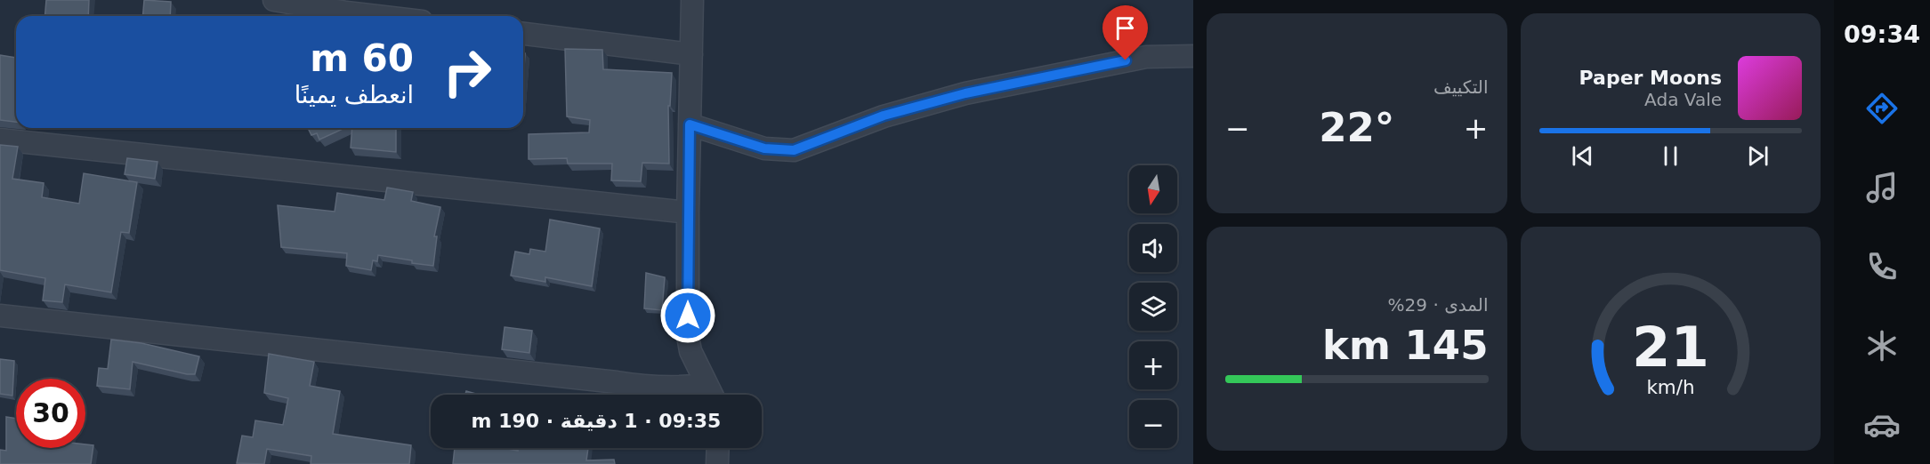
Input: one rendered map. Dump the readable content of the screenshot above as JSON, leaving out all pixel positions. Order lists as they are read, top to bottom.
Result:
{
  "north": "bottom",
  "page": {
    "tabs": "09:34",
    "tile": [
      "التكييف",
      ["المدى · 29%", "145 km"]
    ],
    "turn": ["60 m", "انعطف يمينًا"],
    "song": ["Paper Moons", "Ada Vale"],
    "heat": ["−", "22°", "+"],
    "map_buttons": ["+", "−"],
    "limit": "30",
    "trip": "09:35 · 1 دقيقة · 190 m",
    "gauge": ["21", "km/h"]
  }
}
